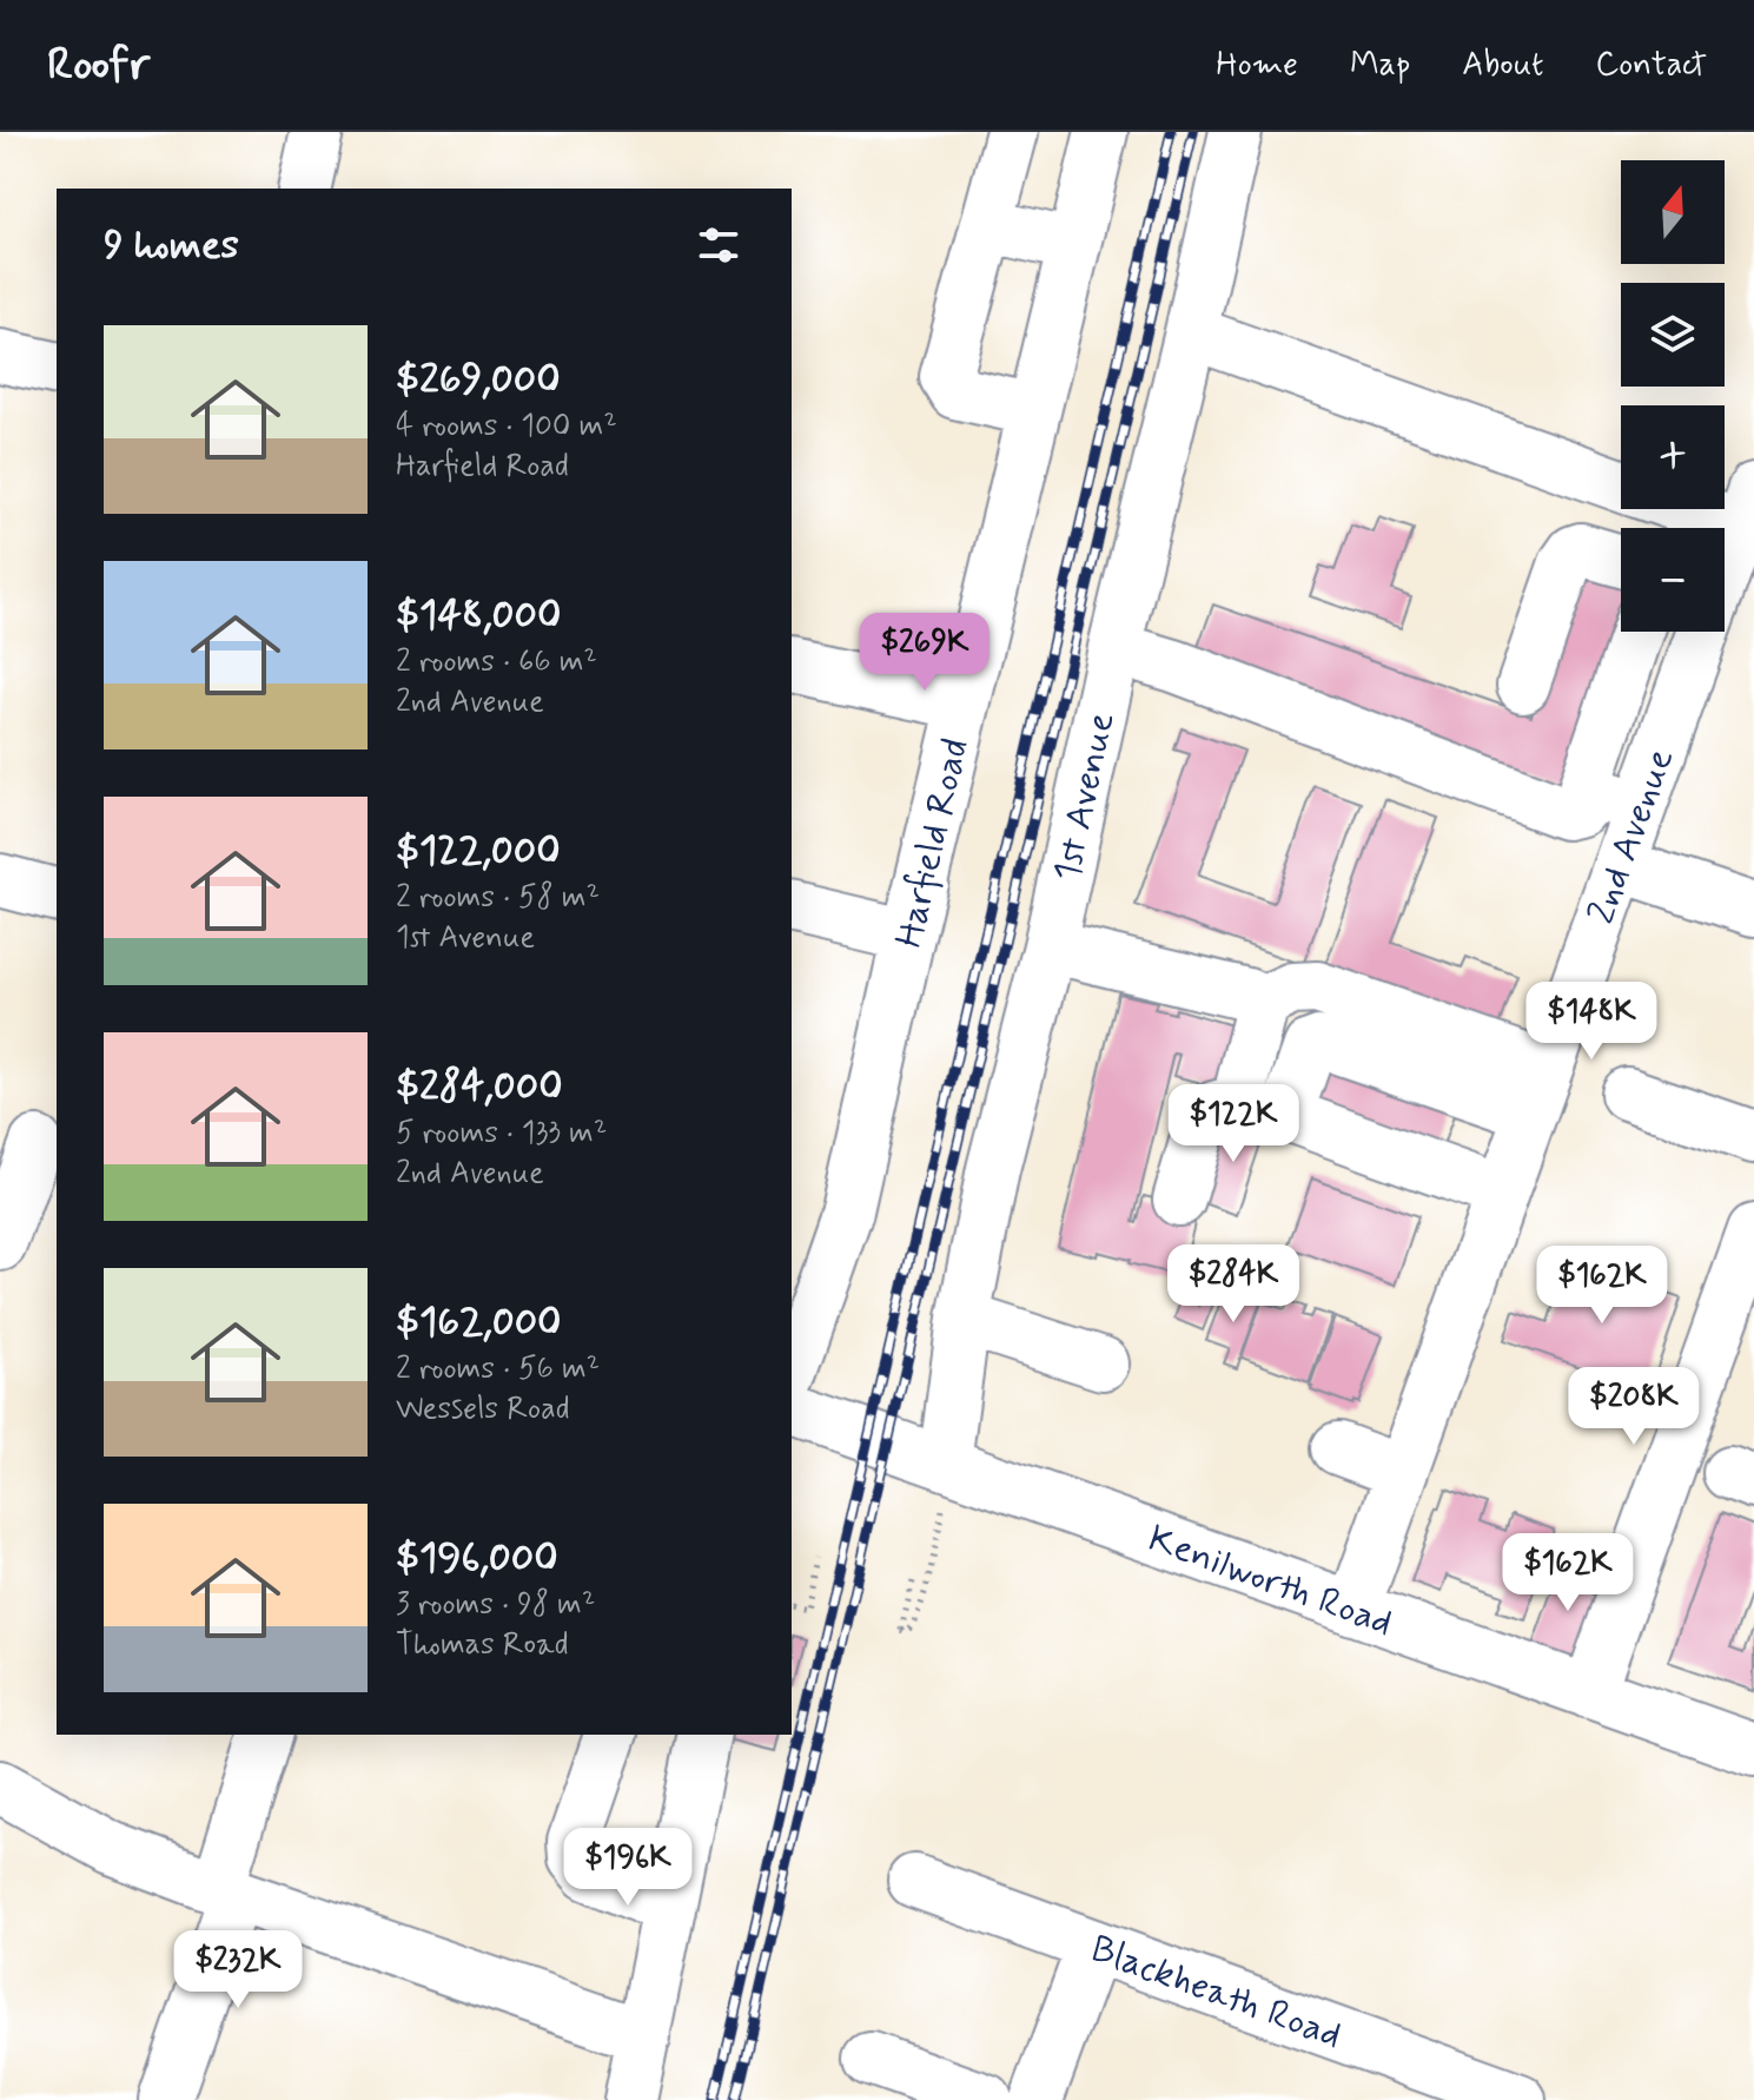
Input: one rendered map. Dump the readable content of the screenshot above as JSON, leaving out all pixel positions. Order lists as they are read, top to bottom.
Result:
{
  "streets": {
    "street": [
      "1st Avenue",
      "2nd Avenue",
      "Harfield Road",
      "Kenilworth Road",
      "Blackheath Road"
    ]
  },
  "crossings": [
    ["1st Avenue", "Kenilworth Road"],
    ["2nd Avenue", "Kenilworth Road"]
  ],
  "north": "top",
  "page": {
    "header": "Roofr",
    "nav": [
      "Home",
      "Map",
      "About",
      "Contact"
    ],
    "map_buttons": ["+", "−"],
    "heading": "9 homes",
    "list": [
      {
        "name": "$269,000",
        "note": "4 rooms · 100 m² · Harfield Road"
      },
      {
        "name": "$148,000",
        "note": "2 rooms · 66 m² · 2nd Avenue"
      },
      {
        "name": "$122,000",
        "note": "2 rooms · 58 m² · 1st Avenue"
      },
      {
        "name": "$284,000",
        "note": "5 rooms · 133 m² · 2nd Avenue"
      },
      {
        "name": "$162,000",
        "note": "2 rooms · 56 m² · Wessels Road"
      },
      {
        "name": "$196,000",
        "note": "3 rooms · 98 m² · Thomas Road"
      }
    ],
    "price": [
      "$269K",
      "$148K",
      "$122K",
      "$284K",
      "$162K",
      "$208K",
      "$162K",
      "$196K",
      "$232K"
    ]
  }
}
